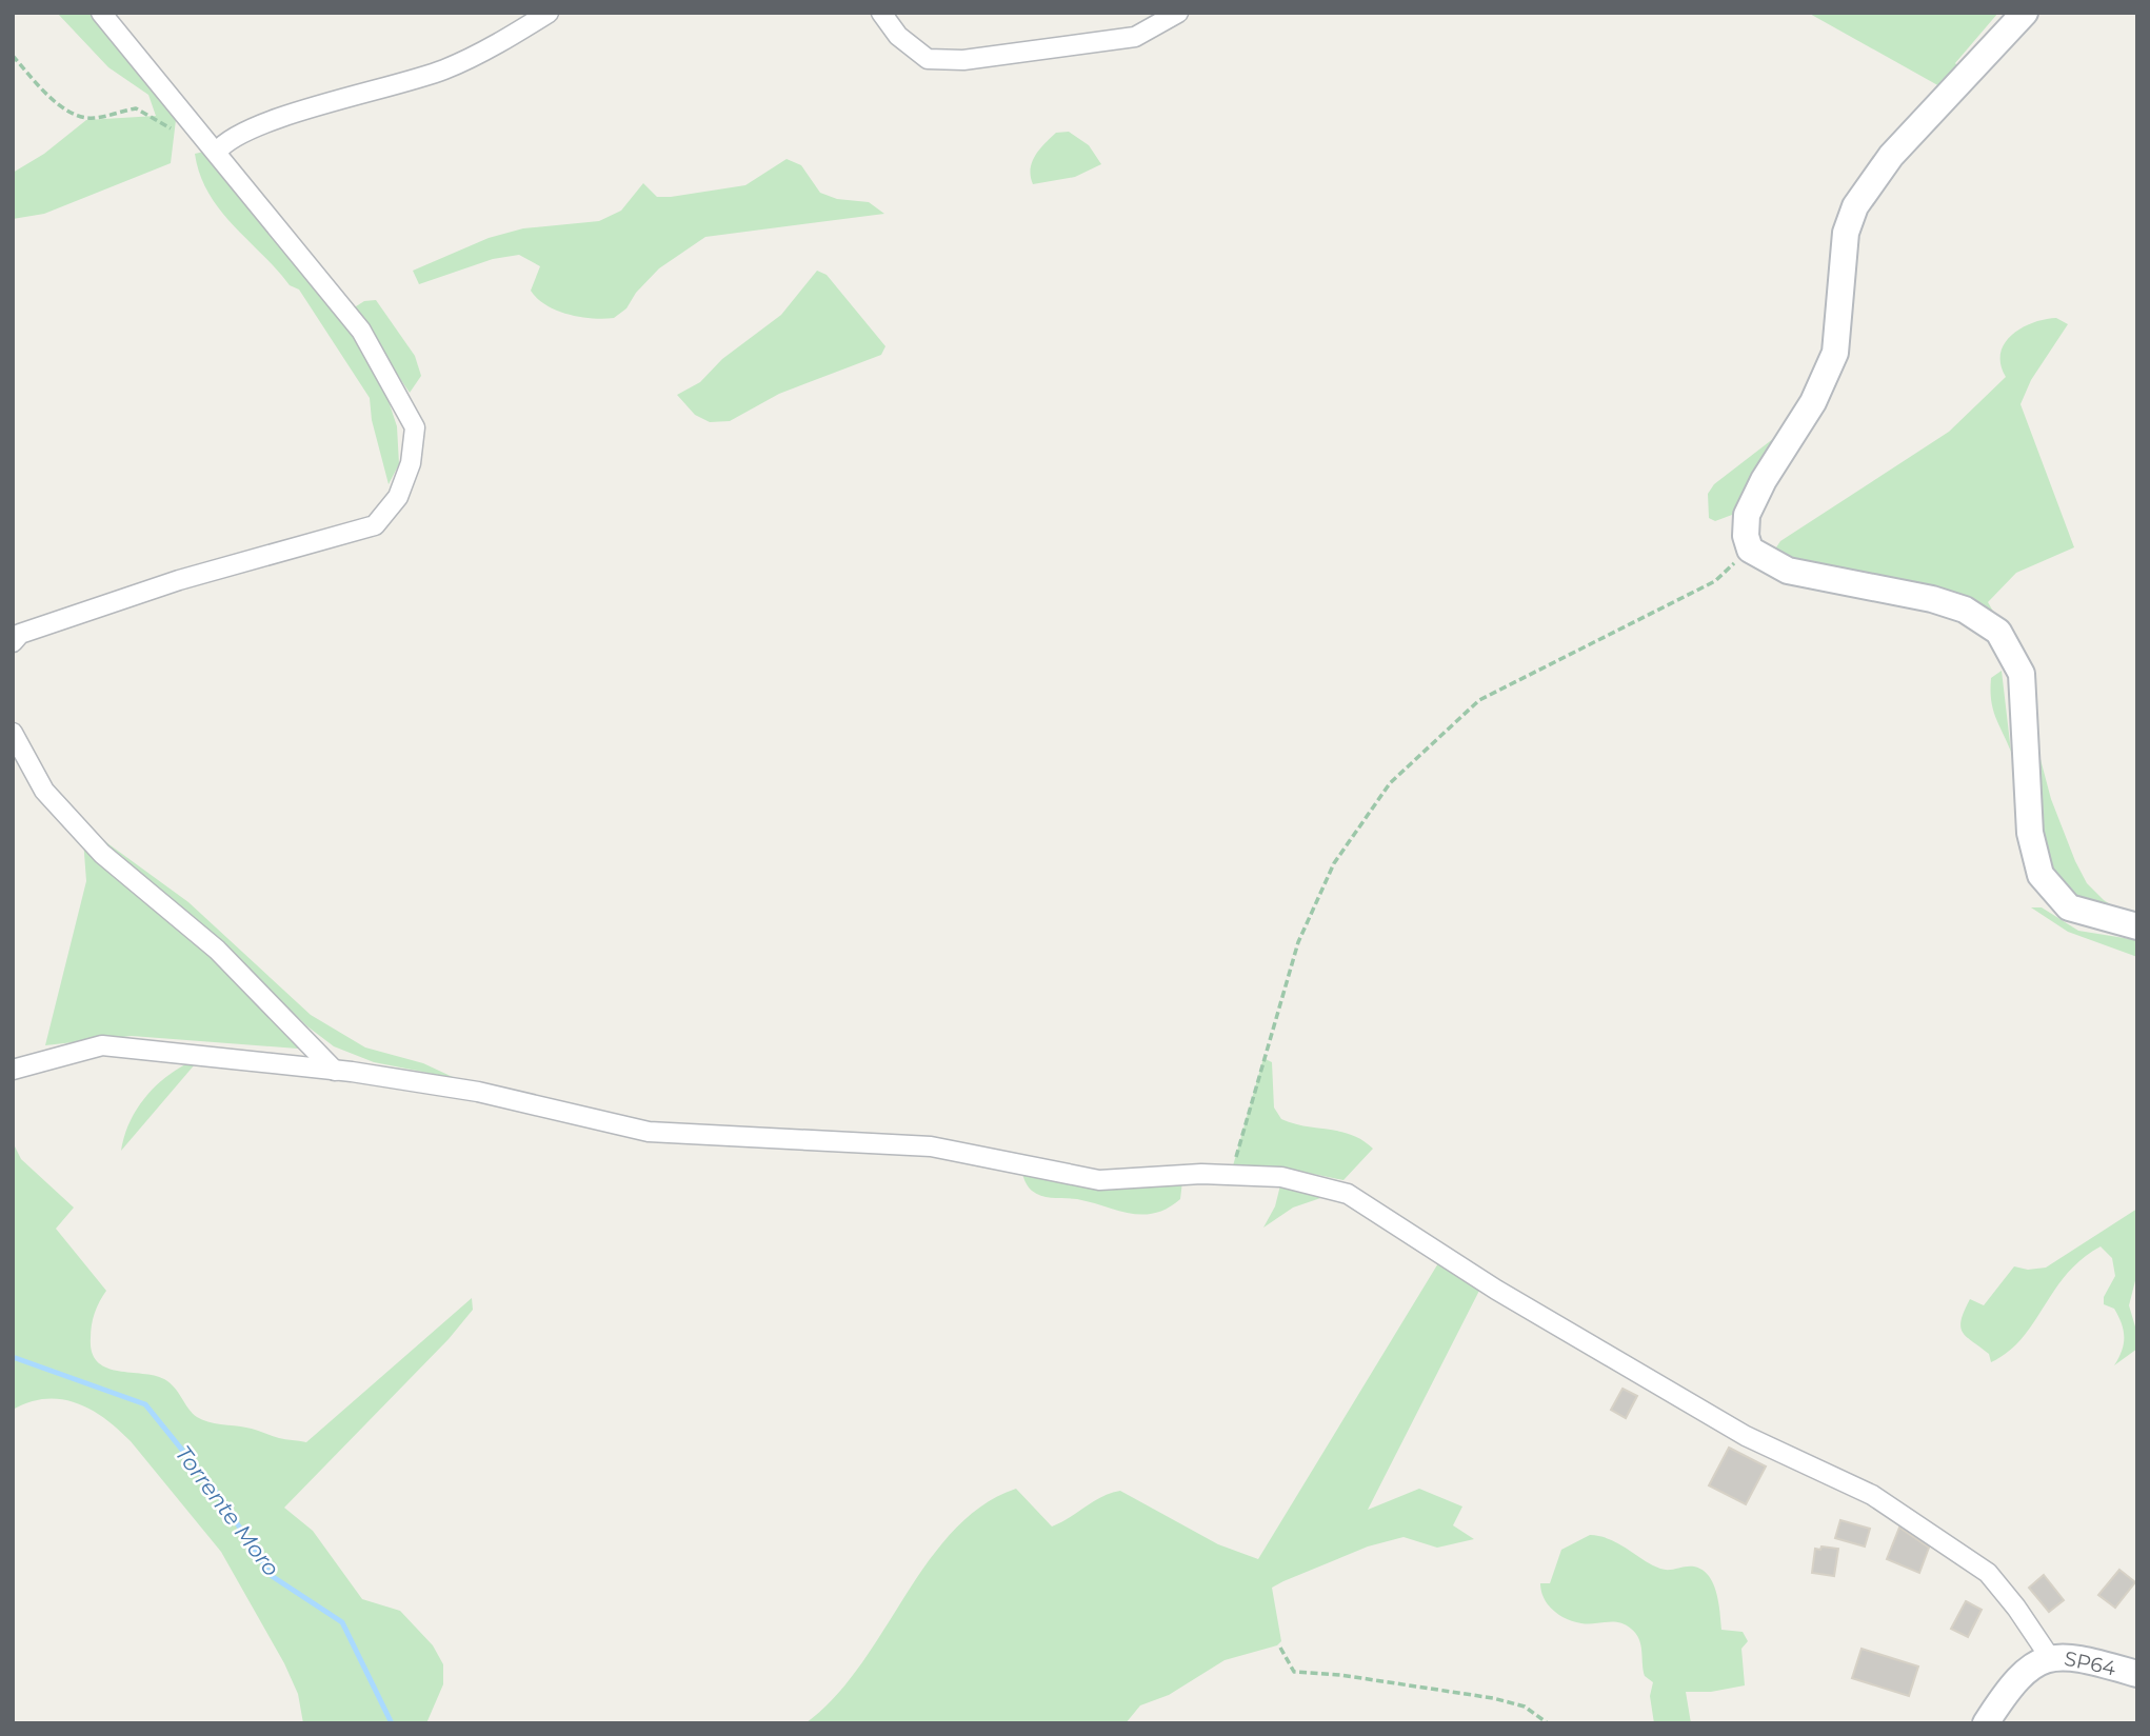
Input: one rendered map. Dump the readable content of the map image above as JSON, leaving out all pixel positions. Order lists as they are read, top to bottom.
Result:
{
  "streets": {
    "street": ["SP64"]
  },
  "water": ["Torrente Moro"]
}
